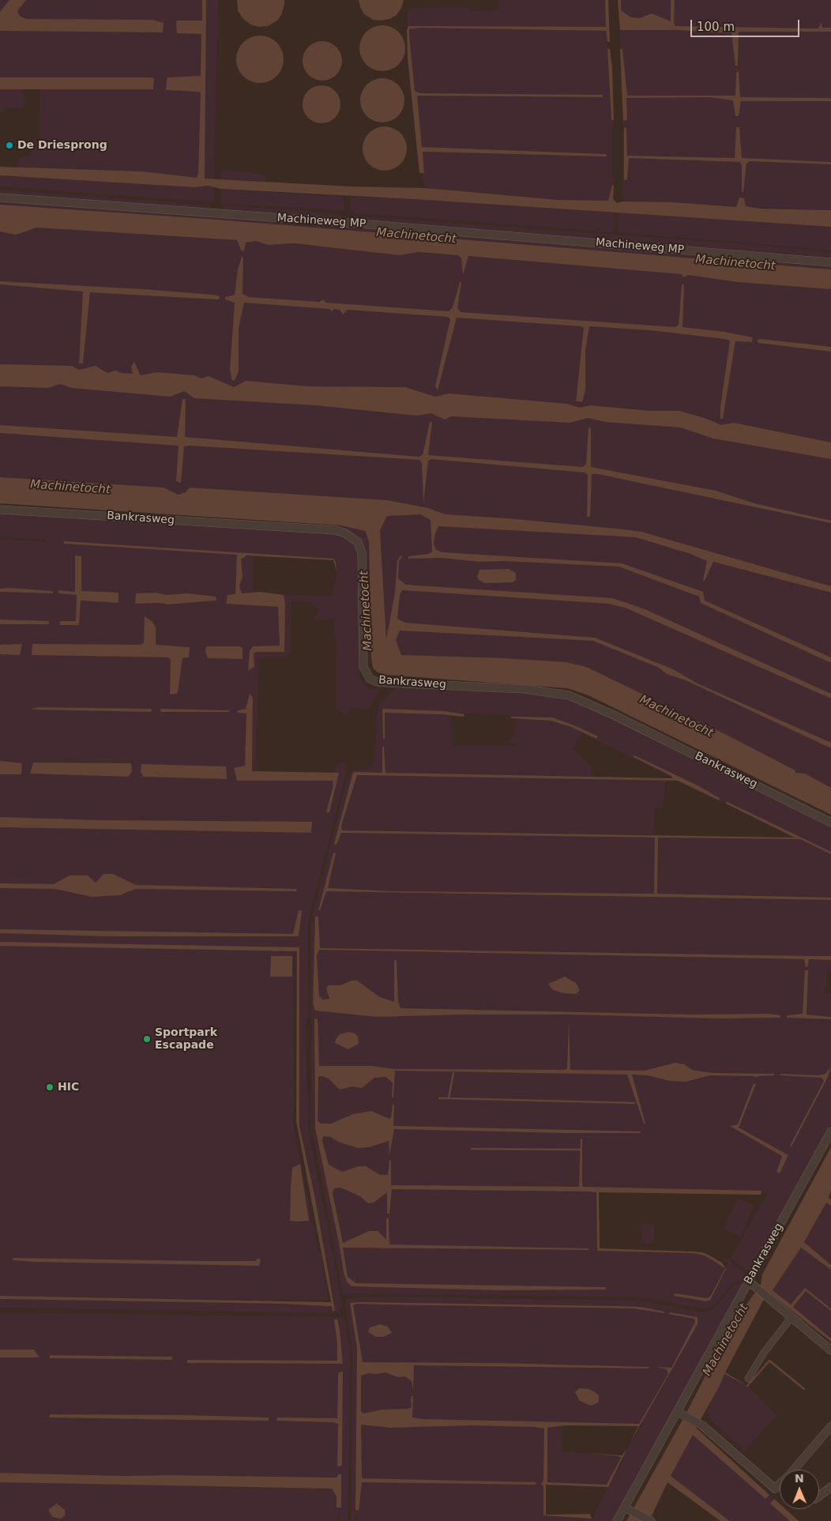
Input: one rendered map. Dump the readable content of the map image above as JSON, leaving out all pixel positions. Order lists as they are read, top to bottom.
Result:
{
  "streets": {
    "street": ["Machineweg MP", "Bankrasweg"]
  },
  "water": ["Machinetocht"],
  "places": ["De Driesprong", "Sportpark Escapade", "HIC"],
  "scale_bar": "100 m",
  "north": "top"
}
